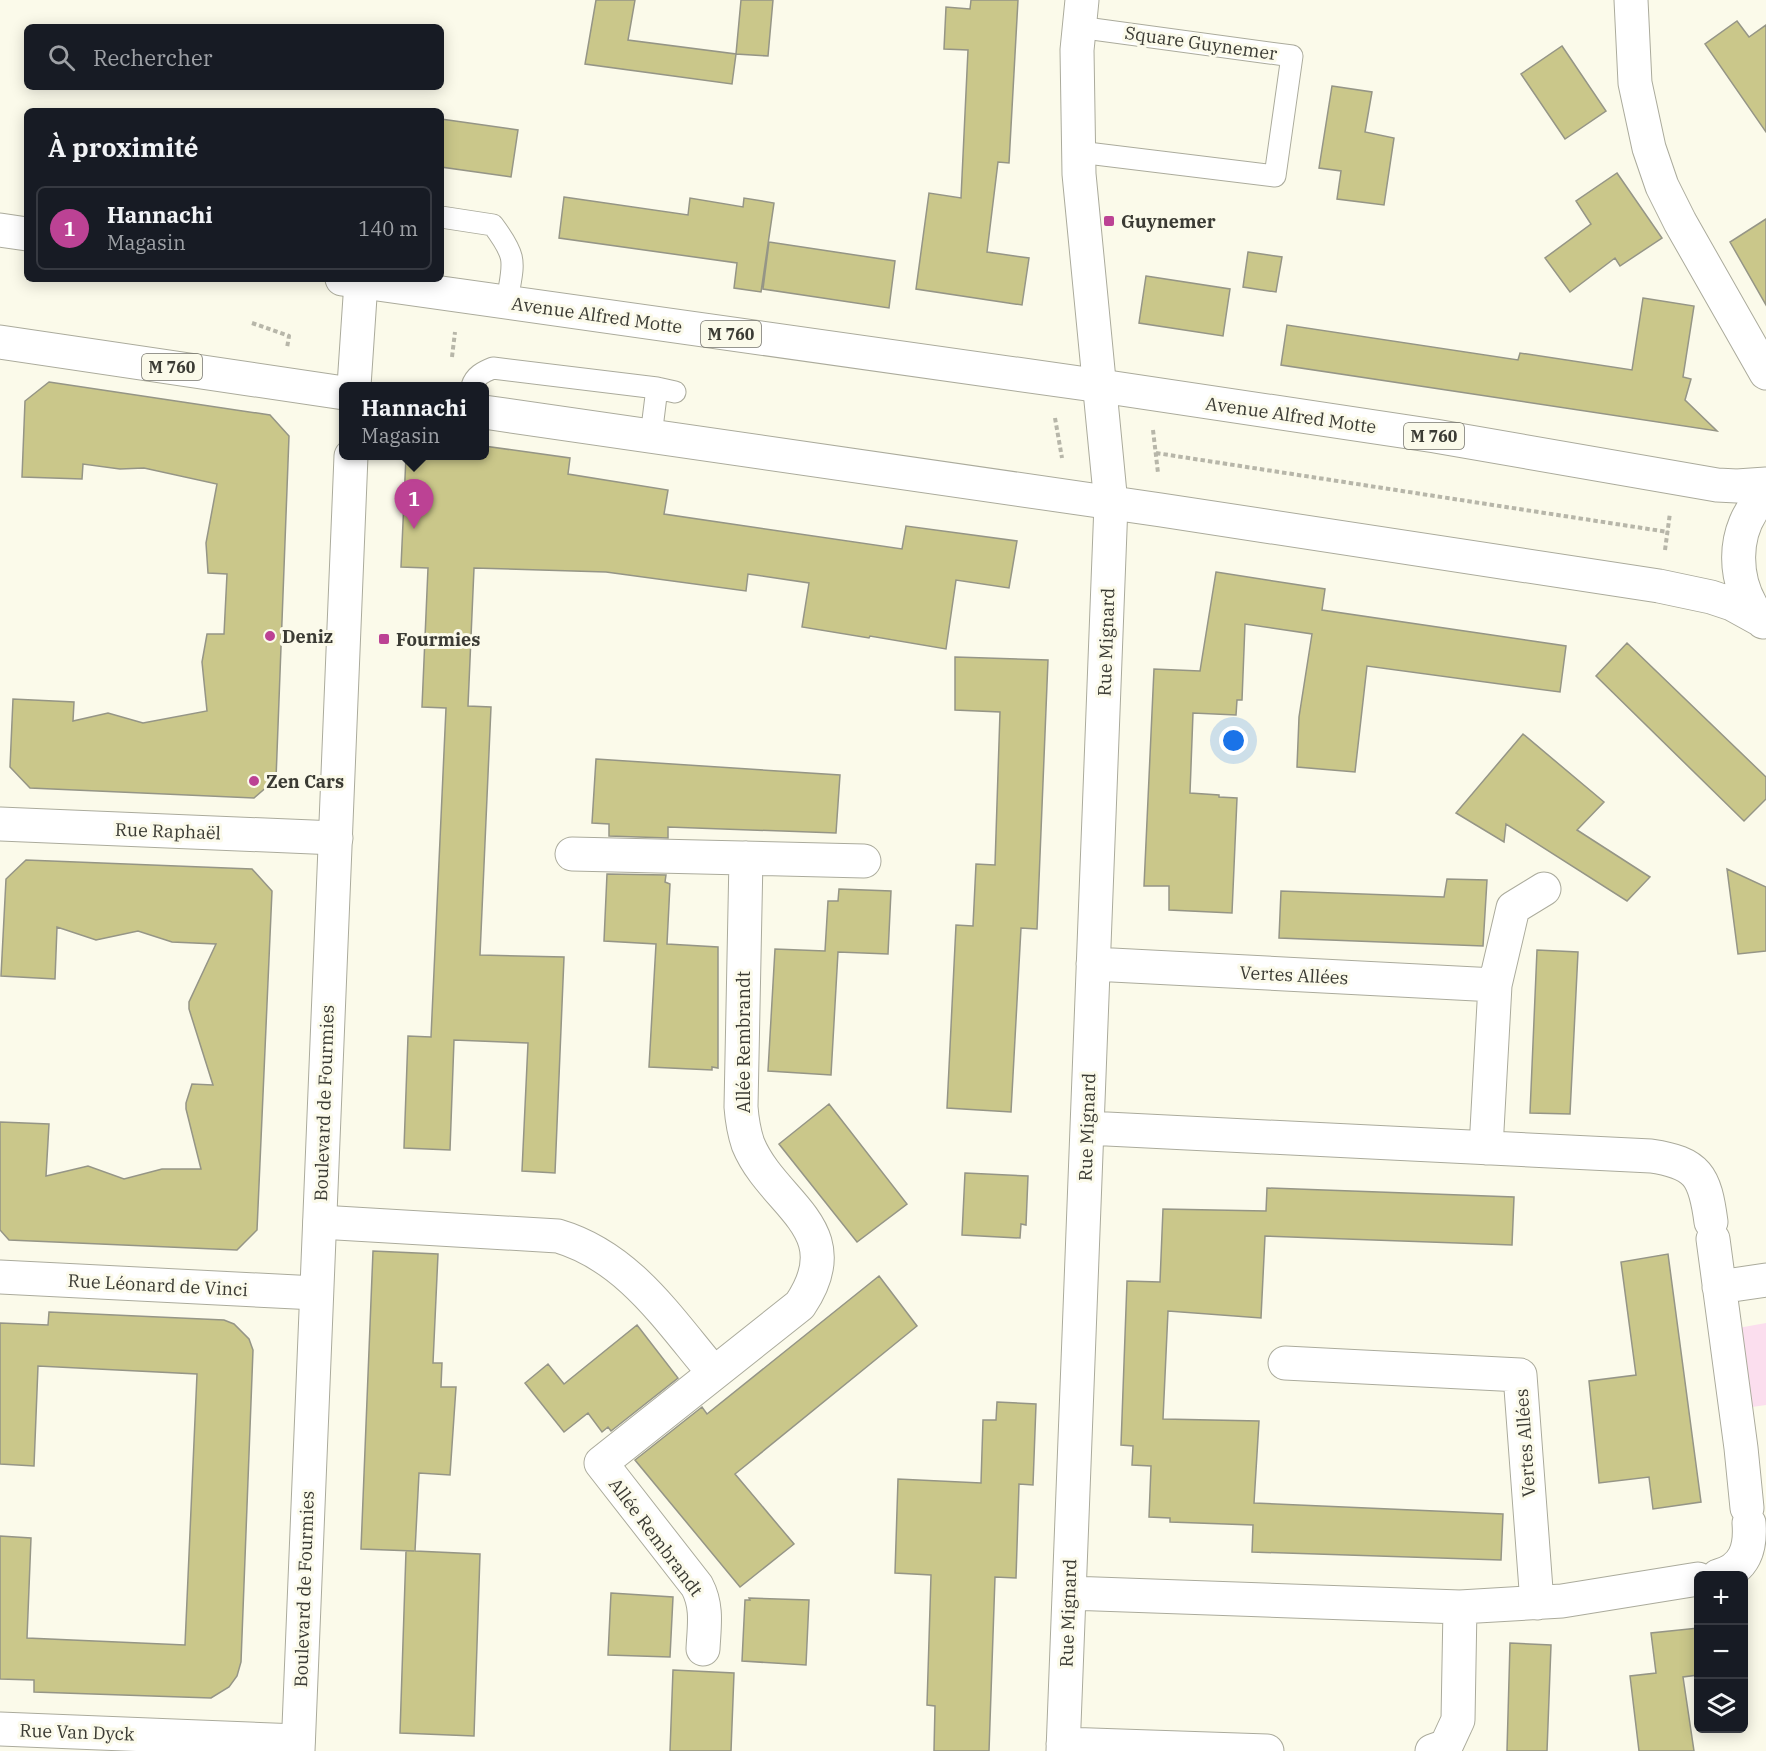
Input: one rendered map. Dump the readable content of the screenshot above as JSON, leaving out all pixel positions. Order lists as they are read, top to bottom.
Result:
{
  "streets": {
    "street": [
      "Square Guynemer",
      "Avenue Alfred Motte",
      "M 760",
      "Rue Mignard",
      "Rue Raphaël",
      "Vertes Allées",
      "Allée Rembrandt",
      "Boulevard de Fourmies",
      "Rue Léonard de Vinci",
      "Rue Van Dyck"
    ]
  },
  "crossings": [
    ["Square Guynemer", "Avenue Alfred Motte"],
    ["Rue Mignard", "Vertes Allées"],
    ["Rue Raphaël", "Boulevard de Fourmies"],
    ["Boulevard de Fourmies", "Rue Léonard de Vinci"],
    ["Boulevard de Fourmies", "Rue Van Dyck"]
  ],
  "places": {
    "transit": ["Guynemer", "Fourmies"],
    "other": ["Deniz", "Zen Cars"]
  },
  "page": {
    "search": "Rechercher",
    "heading": "À proximité",
    "list": [
      {
        "mark": "1",
        "name": "Hannachi",
        "note": "Magasin",
        "value": "140 m"
      }
    ],
    "popup": ["Hannachi", "Magasin"],
    "pins": "1",
    "map_buttons": ["+", "−"]
  }
}
